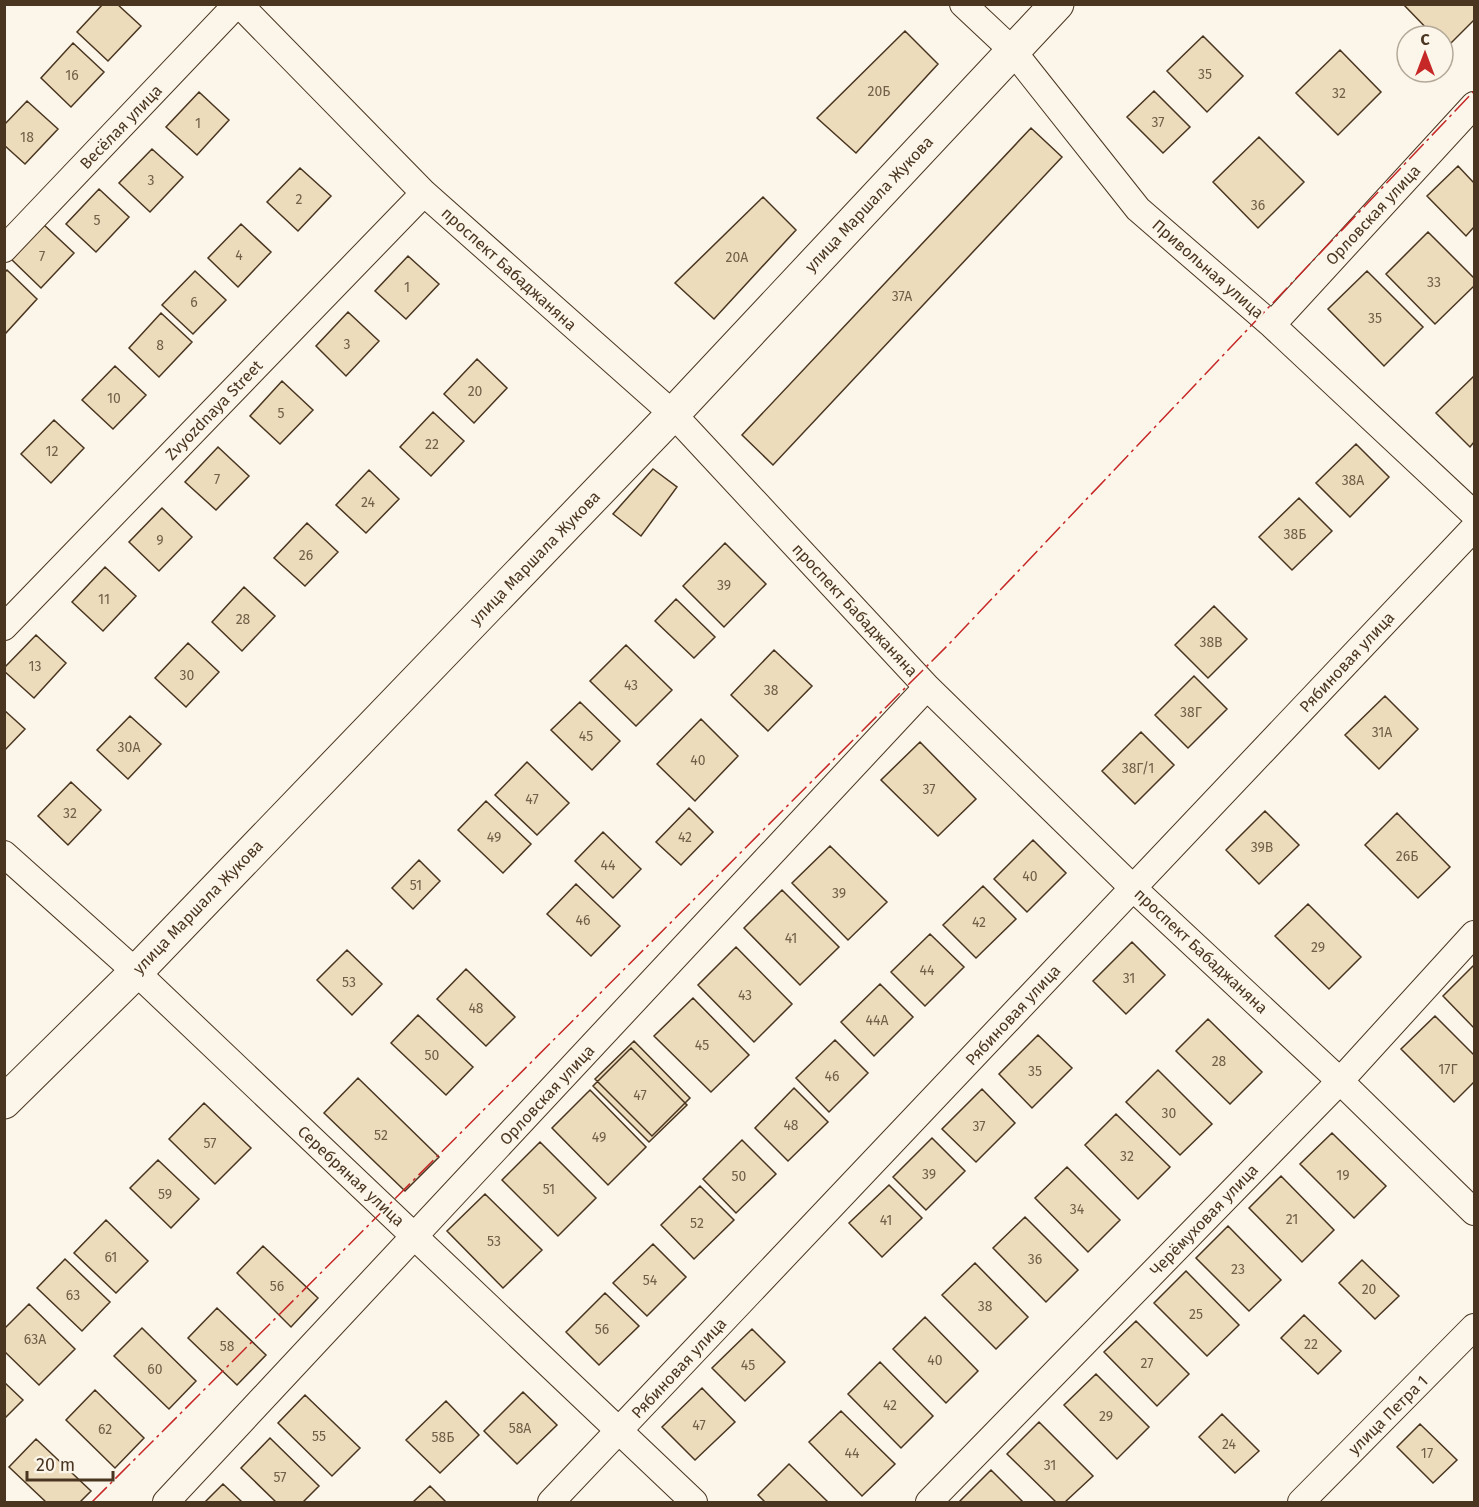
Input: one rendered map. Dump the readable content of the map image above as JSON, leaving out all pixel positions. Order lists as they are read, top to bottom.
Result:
{
  "streets": {
    "main road": ["улица Маршала Жукова"],
    "street": [
      "Весёлая улица",
      "Орловская улица",
      "проспект Бабаджаняна",
      "Привольная улица",
      "Zvyozdnaya Street",
      "Рябиновая улица",
      "Серебряная улица",
      "Черёмуховая улица",
      "улица Петра 1"
    ]
  },
  "crossings": [
    ["Весёлая улица", "проспект Бабаджаняна"],
    ["улица Маршала Жукова", "проспект Бабаджаняна"],
    ["улица Маршала Жукова", "Привольная улица"],
    ["улица Маршала Жукова", "Серебряная улица"],
    ["Орловская улица", "проспект Бабаджаняна"],
    ["Орловская улица", "Привольная улица"],
    ["Орловская улица", "Серебряная улица"],
    ["проспект Бабаджаняна", "Zvyozdnaya Street"],
    ["проспект Бабаджаняна", "Рябиновая улица"],
    ["проспект Бабаджаняна", "Черёмуховая улица"],
    ["Рябиновая улица", "Серебряная улица"]
  ],
  "house_numbers": [
    "35",
    "16",
    "20Б",
    "32",
    "37",
    "1",
    "18",
    "3",
    "2",
    "36",
    "5",
    "4",
    "7",
    "20А",
    "33",
    "1",
    "37А",
    "6",
    "35",
    "3",
    "8",
    "20",
    "10",
    "5",
    "22",
    "12",
    "7",
    "38А",
    "24",
    "38Б",
    "9",
    "26",
    "39",
    "11",
    "28",
    "38В",
    "13",
    "30",
    "43",
    "38",
    "38Г",
    "31А",
    "45",
    "30А",
    "40",
    "38Г/1",
    "37",
    "47",
    "32",
    "49",
    "42",
    "39В",
    "26Б",
    "44",
    "40",
    "51",
    "39",
    "46",
    "42",
    "41",
    "29",
    "44",
    "31",
    "53",
    "43",
    "48",
    "44А",
    "45",
    "50",
    "28",
    "17Г",
    "35",
    "46",
    "47",
    "30",
    "48",
    "37",
    "52",
    "49",
    "57",
    "32",
    "39",
    "19",
    "50",
    "51",
    "59",
    "34",
    "21",
    "41",
    "52",
    "53",
    "61",
    "36",
    "23",
    "54",
    "56",
    "20",
    "63",
    "38",
    "25",
    "56",
    "63А",
    "22",
    "58",
    "40",
    "27",
    "45",
    "60",
    "42",
    "29",
    "47",
    "58А",
    "62",
    "55",
    "58Б",
    "24",
    "44",
    "17",
    "31",
    "57"
  ],
  "scale_bar": "20 m",
  "north": "top"
}
